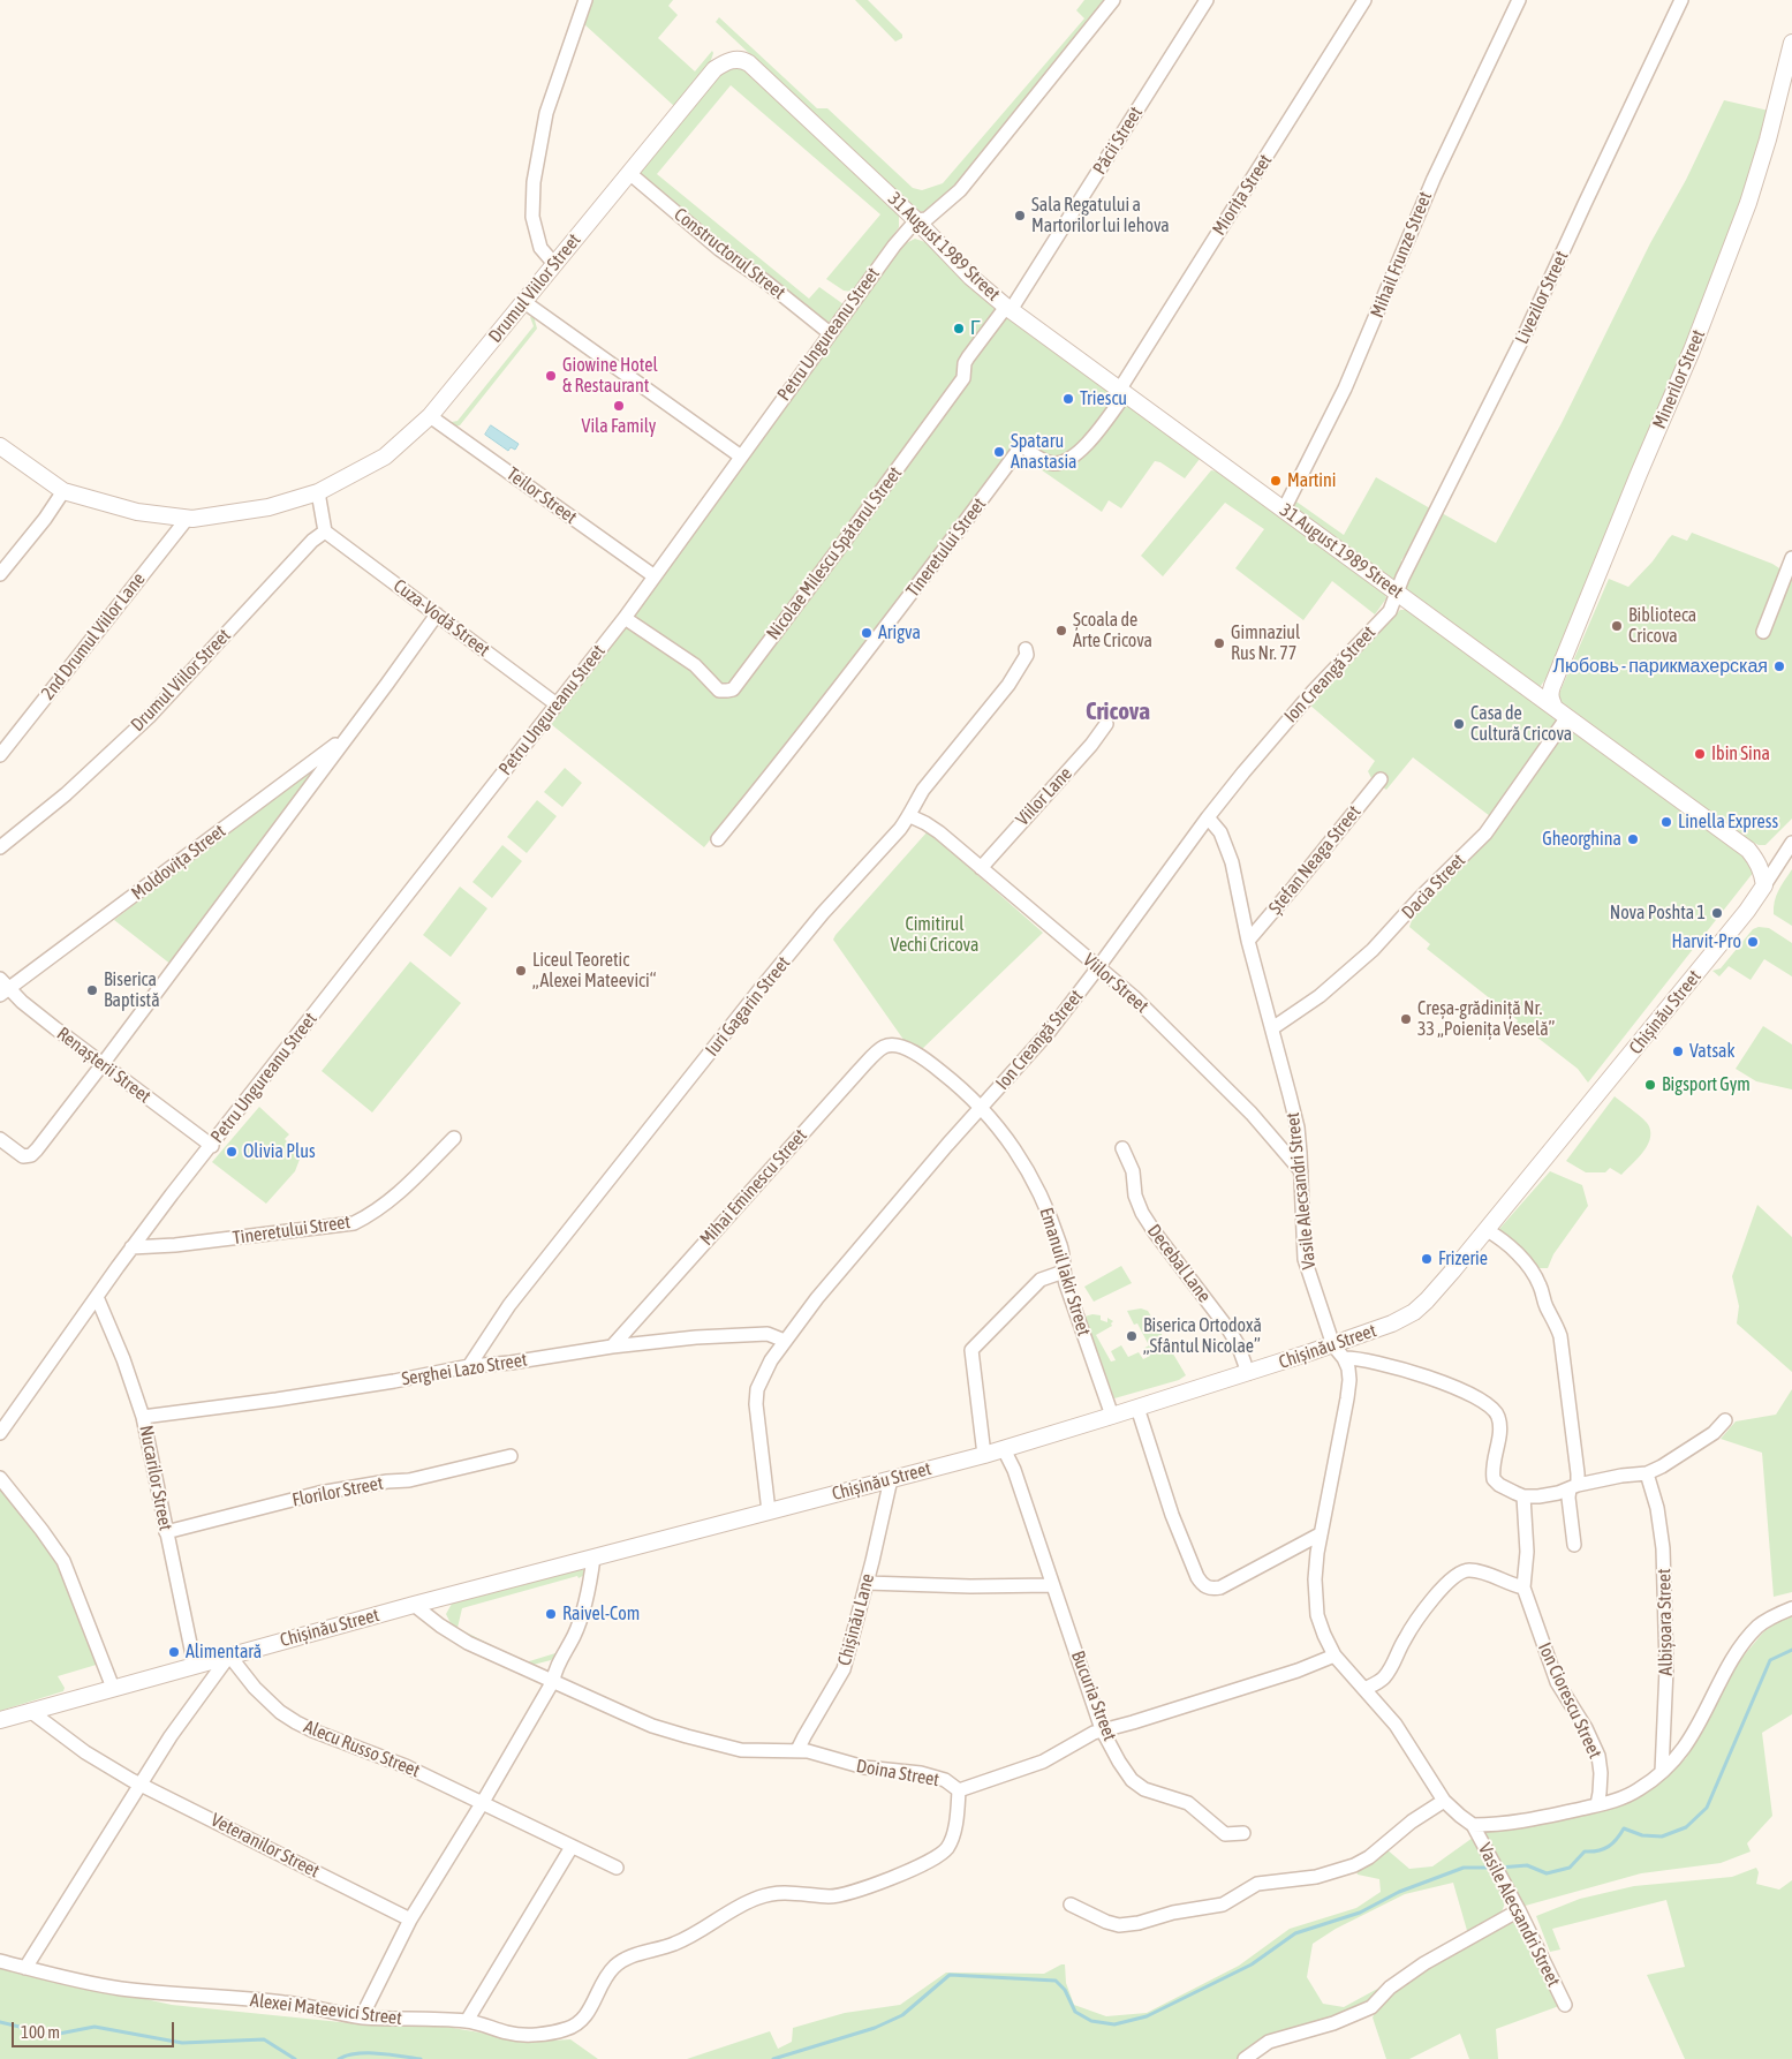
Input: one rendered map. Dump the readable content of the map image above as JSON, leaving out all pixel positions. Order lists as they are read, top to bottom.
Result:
{
  "streets": {
    "street": [
      "Păcii Street",
      "Miorița Street",
      "31 August 1989 Street",
      "Constructorul Street",
      "Mihail Frunze Street",
      "Drumul Viilor Street",
      "Livezilor Street",
      "Petru Ungureanu Street",
      "Minerilor Street",
      "Teilor Street",
      "Tineretului Street",
      "Nicolae Milescu Spătarul Street",
      "Cuza-Vodă Street",
      "2nd Drumul Viilor Lane",
      "Ion Creangă Street",
      "Viilor Lane",
      "Ștefan Neaga Street",
      "Moldovița Street",
      "Dacia Street",
      "Viilor Street",
      "Iuri Gagarin Street",
      "Chișinău Street",
      "Renașterii Street",
      "Mihai Eminescu Street",
      "Vasile Alecsandri Street",
      "Decebal Lane",
      "Emanuil Iakir Street",
      "Serghei Lazo Street",
      "Nucarilor Street",
      "Florilor Street",
      "Chişinău Lane",
      "Albișoara Street",
      "Bucuria Street",
      "Ion Ciorescu Street",
      "Alecu Russo Street",
      "Doina Street",
      "Veteranilor Street",
      "Alexei Mateevici Street"
    ]
  },
  "crossings": [
    ["Păcii Street", "31 August 1989 Street"],
    ["Păcii Street", "Nicolae Milescu Spătarul Street"],
    ["Miorița Street", "31 August 1989 Street"],
    ["Miorița Street", "Tineretului Street"],
    ["31 August 1989 Street", "Mihail Frunze Street"],
    ["31 August 1989 Street", "Drumul Viilor Street"],
    ["31 August 1989 Street", "Livezilor Street"],
    ["31 August 1989 Street", "Petru Ungureanu Street"],
    ["31 August 1989 Street", "Minerilor Street"],
    ["31 August 1989 Street", "Tineretului Street"],
    ["31 August 1989 Street", "Nicolae Milescu Spătarul Street"],
    ["31 August 1989 Street", "Ion Creangă Street"],
    ["31 August 1989 Street", "Dacia Street"],
    ["31 August 1989 Street", "Chișinău Street"],
    ["Constructorul Street", "Drumul Viilor Street"],
    ["Constructorul Street", "Petru Ungureanu Street"],
    ["Drumul Viilor Street", "Teilor Street"],
    ["Drumul Viilor Street", "Cuza-Vodă Street"],
    ["Drumul Viilor Street", "2nd Drumul Viilor Lane"],
    ["Livezilor Street", "Ion Creangă Street"],
    ["Petru Ungureanu Street", "Teilor Street"],
    ["Petru Ungureanu Street", "Tineretului Street"],
    ["Petru Ungureanu Street", "Nicolae Milescu Spătarul Street"],
    ["Petru Ungureanu Street", "Cuza-Vodă Street"],
    ["Petru Ungureanu Street", "Renașterii Street"],
    ["Petru Ungureanu Street", "Nucarilor Street"],
    ["Minerilor Street", "Dacia Street"],
    ["Cuza-Vodă Street", "Moldovița Street"],
    ["Ion Creangă Street", "Viilor Street"],
    ["Ion Creangă Street", "Chișinău Street"],
    ["Ion Creangă Street", "Vasile Alecsandri Street"],
    ["Ion Creangă Street", "Emanuil Iakir Street"],
    ["Ion Creangă Street", "Serghei Lazo Street"],
    ["Viilor Lane", "Viilor Street"],
    ["Ștefan Neaga Street", "Vasile Alecsandri Street"],
    ["Moldovița Street", "Renașterii Street"],
    ["Dacia Street", "Vasile Alecsandri Street"],
    ["Viilor Street", "Iuri Gagarin Street"],
    ["Viilor Street", "Vasile Alecsandri Street"],
    ["Iuri Gagarin Street", "Serghei Lazo Street"],
    ["Chișinău Street", "Vasile Alecsandri Street"],
    ["Chișinău Street", "Decebal Lane"],
    ["Chișinău Street", "Emanuil Iakir Street"],
    ["Chișinău Street", "Nucarilor Street"],
    ["Chișinău Street", "Chişinău Lane"],
    ["Chișinău Street", "Bucuria Street"],
    ["Chișinău Street", "Alecu Russo Street"],
    ["Chișinău Street", "Doina Street"],
    ["Chișinău Street", "Veteranilor Street"],
    ["Mihai Eminescu Street", "Emanuil Iakir Street"],
    ["Mihai Eminescu Street", "Serghei Lazo Street"],
    ["Vasile Alecsandri Street", "Albișoara Street"],
    ["Vasile Alecsandri Street", "Ion Ciorescu Street"],
    ["Vasile Alecsandri Street", "Doina Street"],
    ["Serghei Lazo Street", "Nucarilor Street"],
    ["Nucarilor Street", "Florilor Street"],
    ["Chişinău Lane", "Doina Street"],
    ["Bucuria Street", "Doina Street"],
    ["Doina Street", "Alexei Mateevici Street"]
  ],
  "districts": ["Cricova"],
  "parks": ["Cimitirul Vechi Cricova"],
  "places": [
    "Sala Regatului a Martorilor lui Iehova",
    "Г",
    "Giowine Hotel & Restaurant",
    "Triescu",
    "Vila Family",
    "Spataru Anastasia",
    "Martini",
    "Biblioteca Cricova",
    "Școala de Arte Cricova",
    "Arigva",
    "Gimnaziul Rus Nr. 77",
    "Любовь - парикмахерская",
    "Casa de Cultură Cricova",
    "Ibin Sina",
    "Linella Express",
    "Gheorghina",
    "Nova Poshta 1",
    "Harvit-Pro",
    "Liceul Teoretic „Alexei Mateevici“",
    "Biserica Baptistă",
    "Creșa-grădiniță Nr. 33 „Poienița Veselă”",
    "Vatsak",
    "Bigsport Gym",
    "Olivia Plus",
    "Frizerie",
    "Biserica Ortodoxă „Sfântul Nicolae”",
    "Raivel-Com",
    "Alimentară"
  ],
  "scale_bar": "100 m"
}
